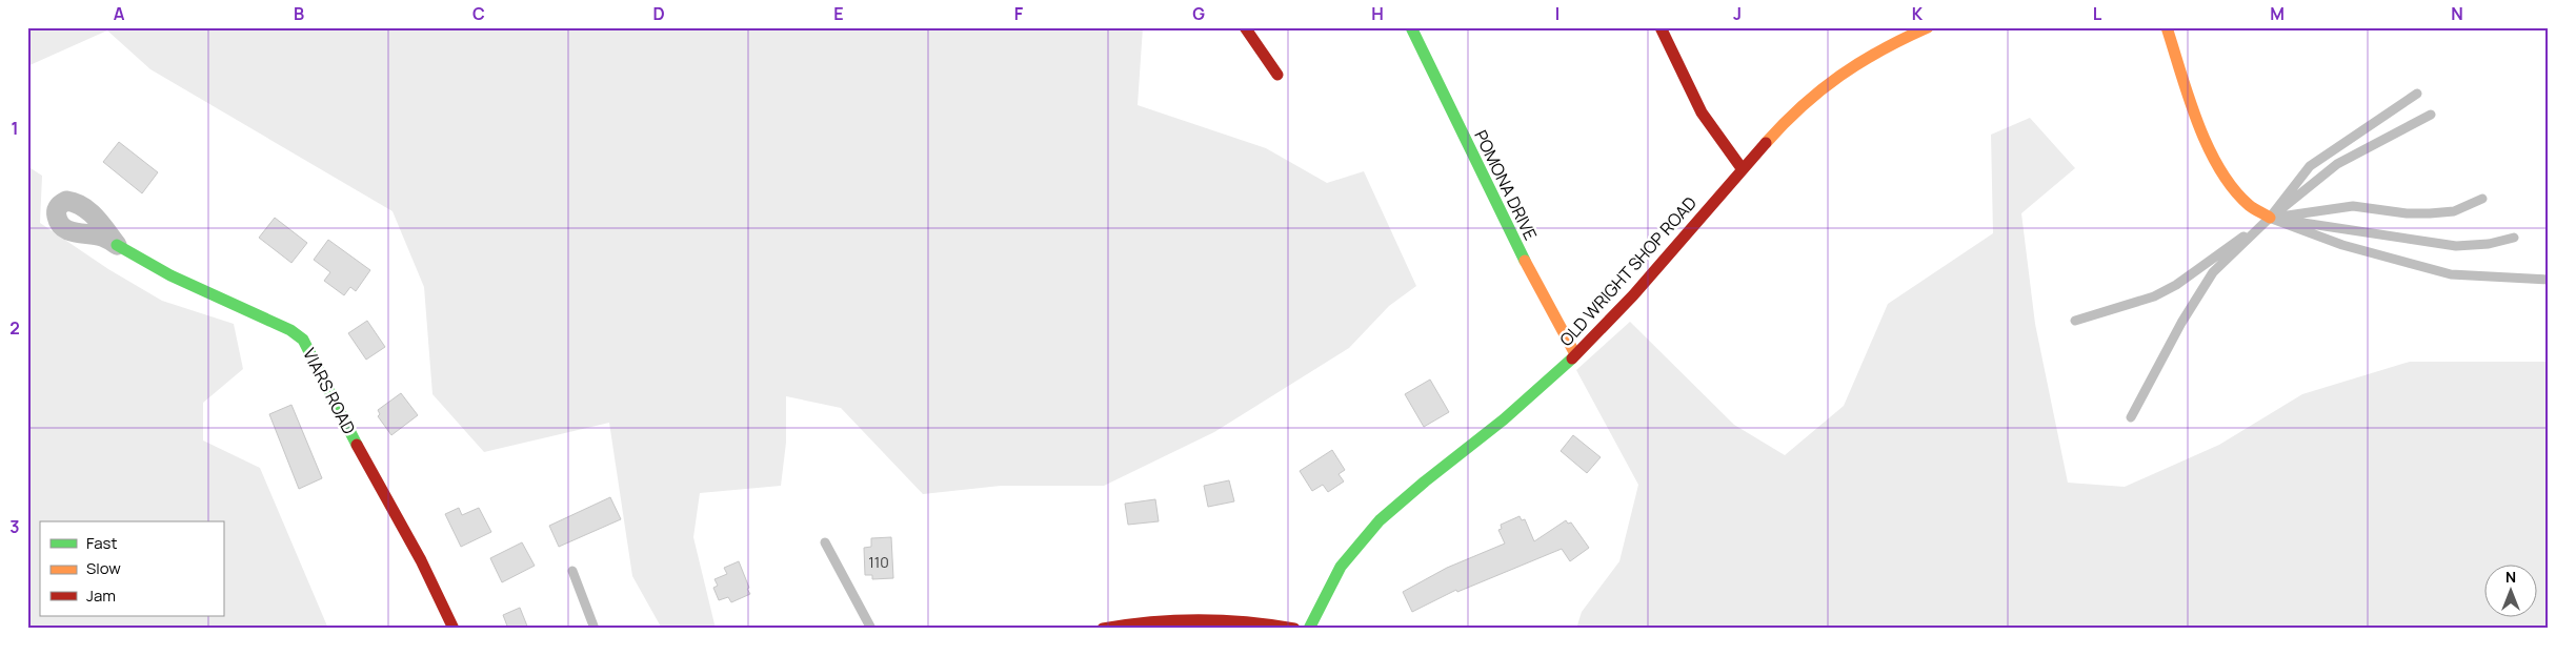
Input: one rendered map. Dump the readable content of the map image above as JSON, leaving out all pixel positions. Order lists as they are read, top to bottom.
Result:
{
  "streets": {
    "street": ["POMONA DRIVE", "OLD WRIGHT SHOP ROAD", "VIARS ROAD"]
  },
  "crossings": [
    ["POMONA DRIVE", "OLD WRIGHT SHOP ROAD"]
  ],
  "house_numbers": ["110"],
  "legend": ["Fast", "Slow", "Jam"],
  "north": "top",
  "grid": {
    "columns": [
      "A",
      "B",
      "C",
      "D",
      "E",
      "F",
      "G",
      "H",
      "I",
      "J",
      "K",
      "L",
      "M",
      "N"
    ],
    "rows": ["1", "2", "3"]
  }
}
